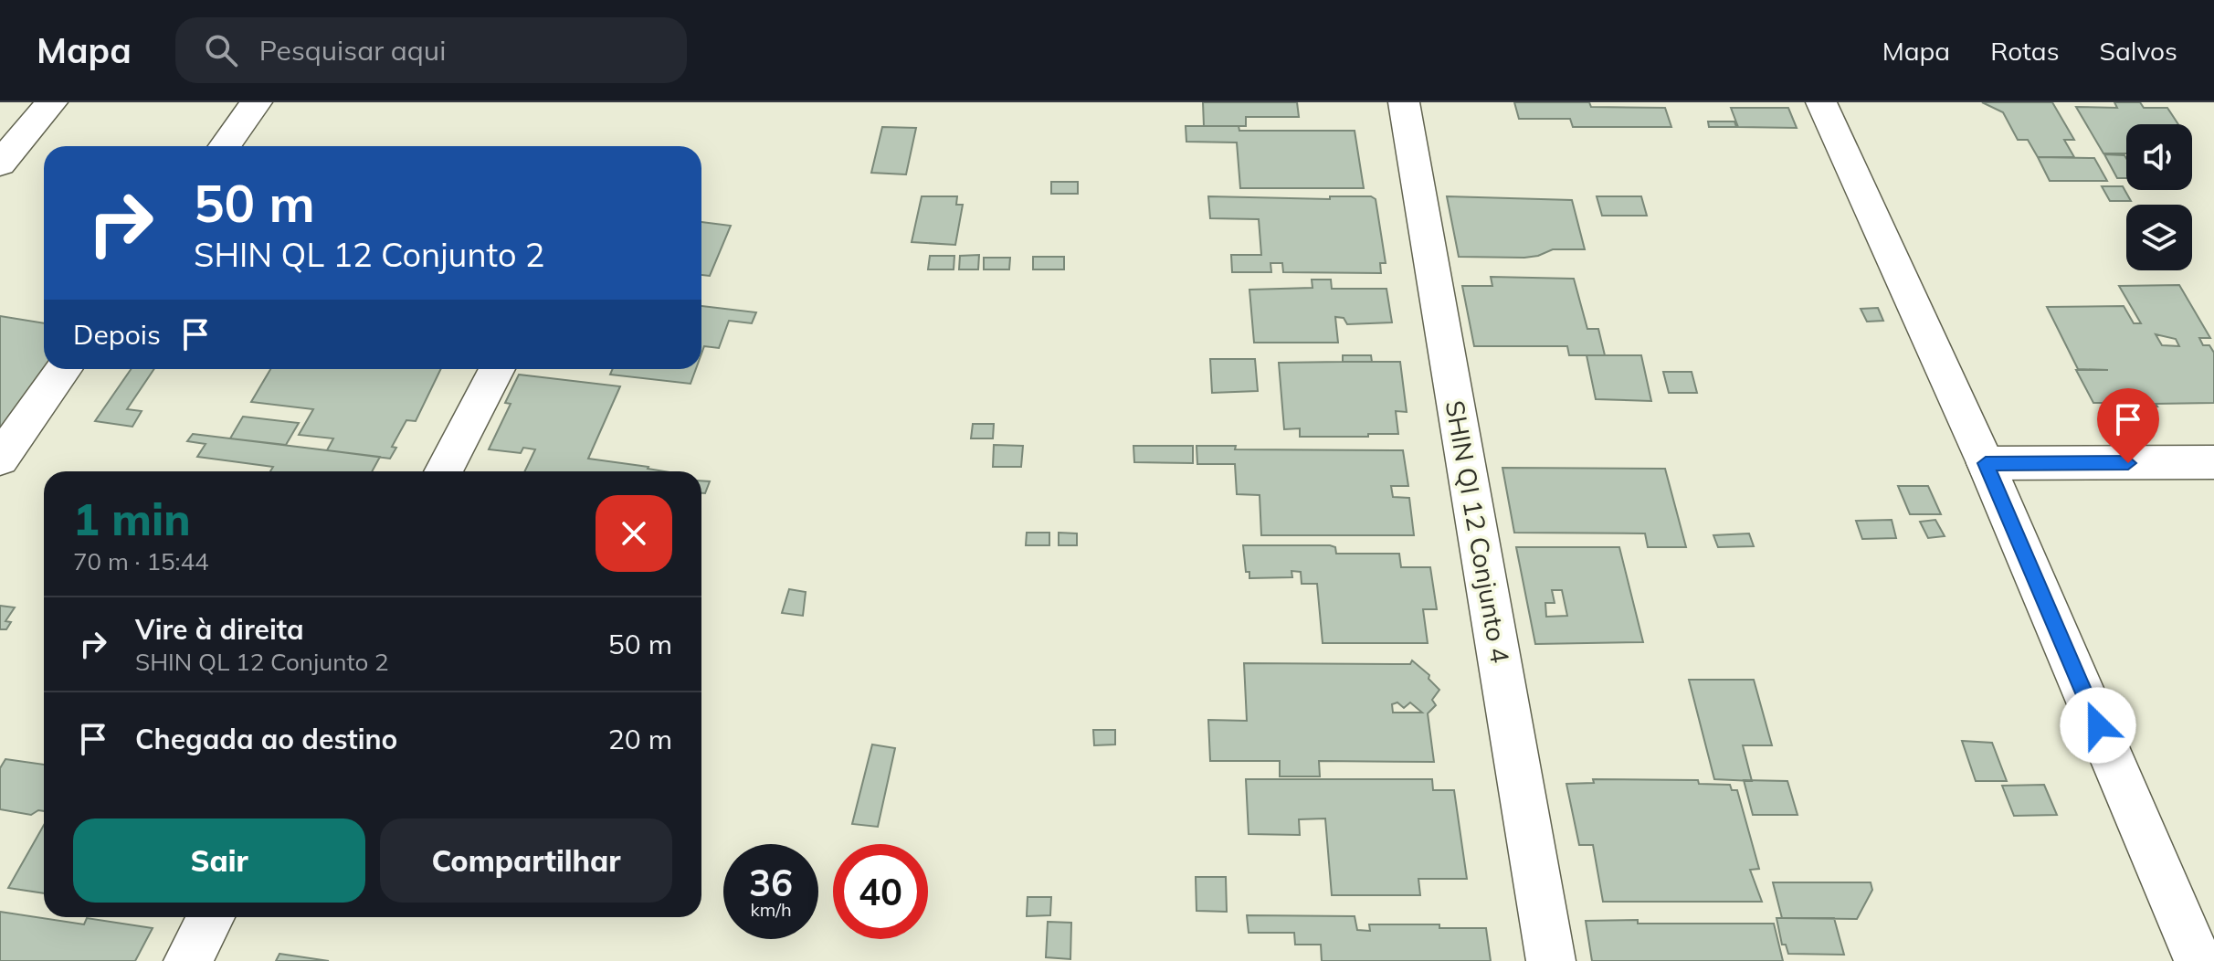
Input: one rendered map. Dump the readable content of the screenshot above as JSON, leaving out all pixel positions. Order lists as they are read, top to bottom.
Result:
{
  "streets": {
    "street": ["SHIN QI 12 Conjunto 4"]
  },
  "page": {
    "header": "Mapa",
    "search": "Pesquisar aqui",
    "nav": ["Mapa", "Rotas", "Salvos"],
    "turn": ["50 m", "SHIN QL 12 Conjunto 2"],
    "then": "Depois",
    "heading": ["1 min", "70 m · 15:44"],
    "list": [
      {
        "name": "Vire à direita",
        "note": "SHIN QL 12 Conjunto 2",
        "value": "50 m"
      },
      {
        "name": "Chegada ao destino",
        "value": "20 m"
      }
    ],
    "buttons": ["Sair", "Compartilhar"],
    "speed": "36 km/h",
    "limit": "40"
  }
}
